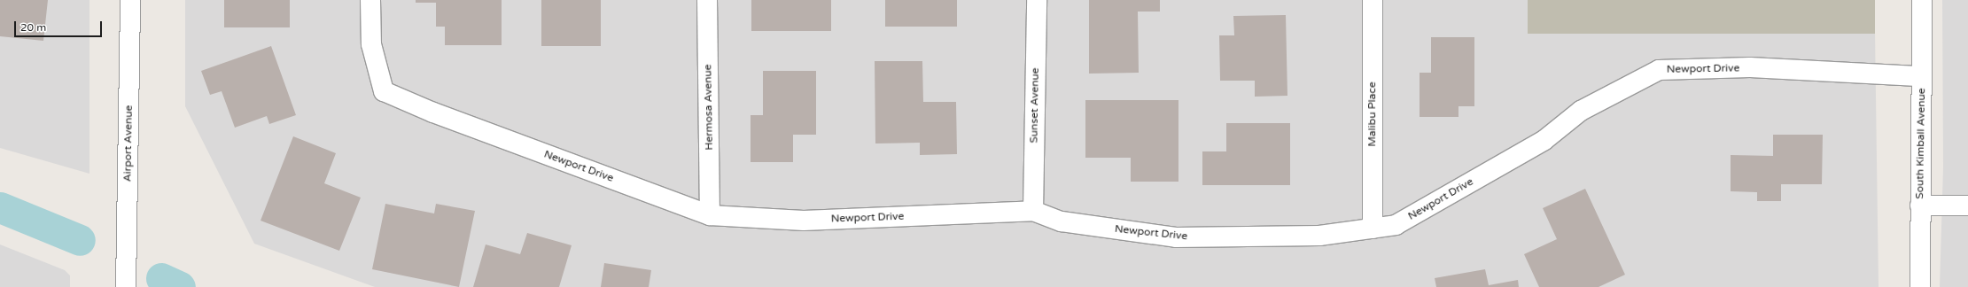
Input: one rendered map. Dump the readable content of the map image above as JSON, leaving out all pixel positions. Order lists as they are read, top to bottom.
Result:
{
  "streets": {
    "street": [
      "Newport Drive",
      "Sunset Avenue",
      "Hermosa Avenue",
      "Malibu Place",
      "Airport Avenue",
      "South Kimball Avenue"
    ]
  },
  "crossings": [
    ["Newport Drive", "Sunset Avenue"],
    ["Newport Drive", "Hermosa Avenue"],
    ["Newport Drive", "Malibu Place"],
    ["Newport Drive", "South Kimball Avenue"]
  ],
  "scale_bar": "20 m"
}
